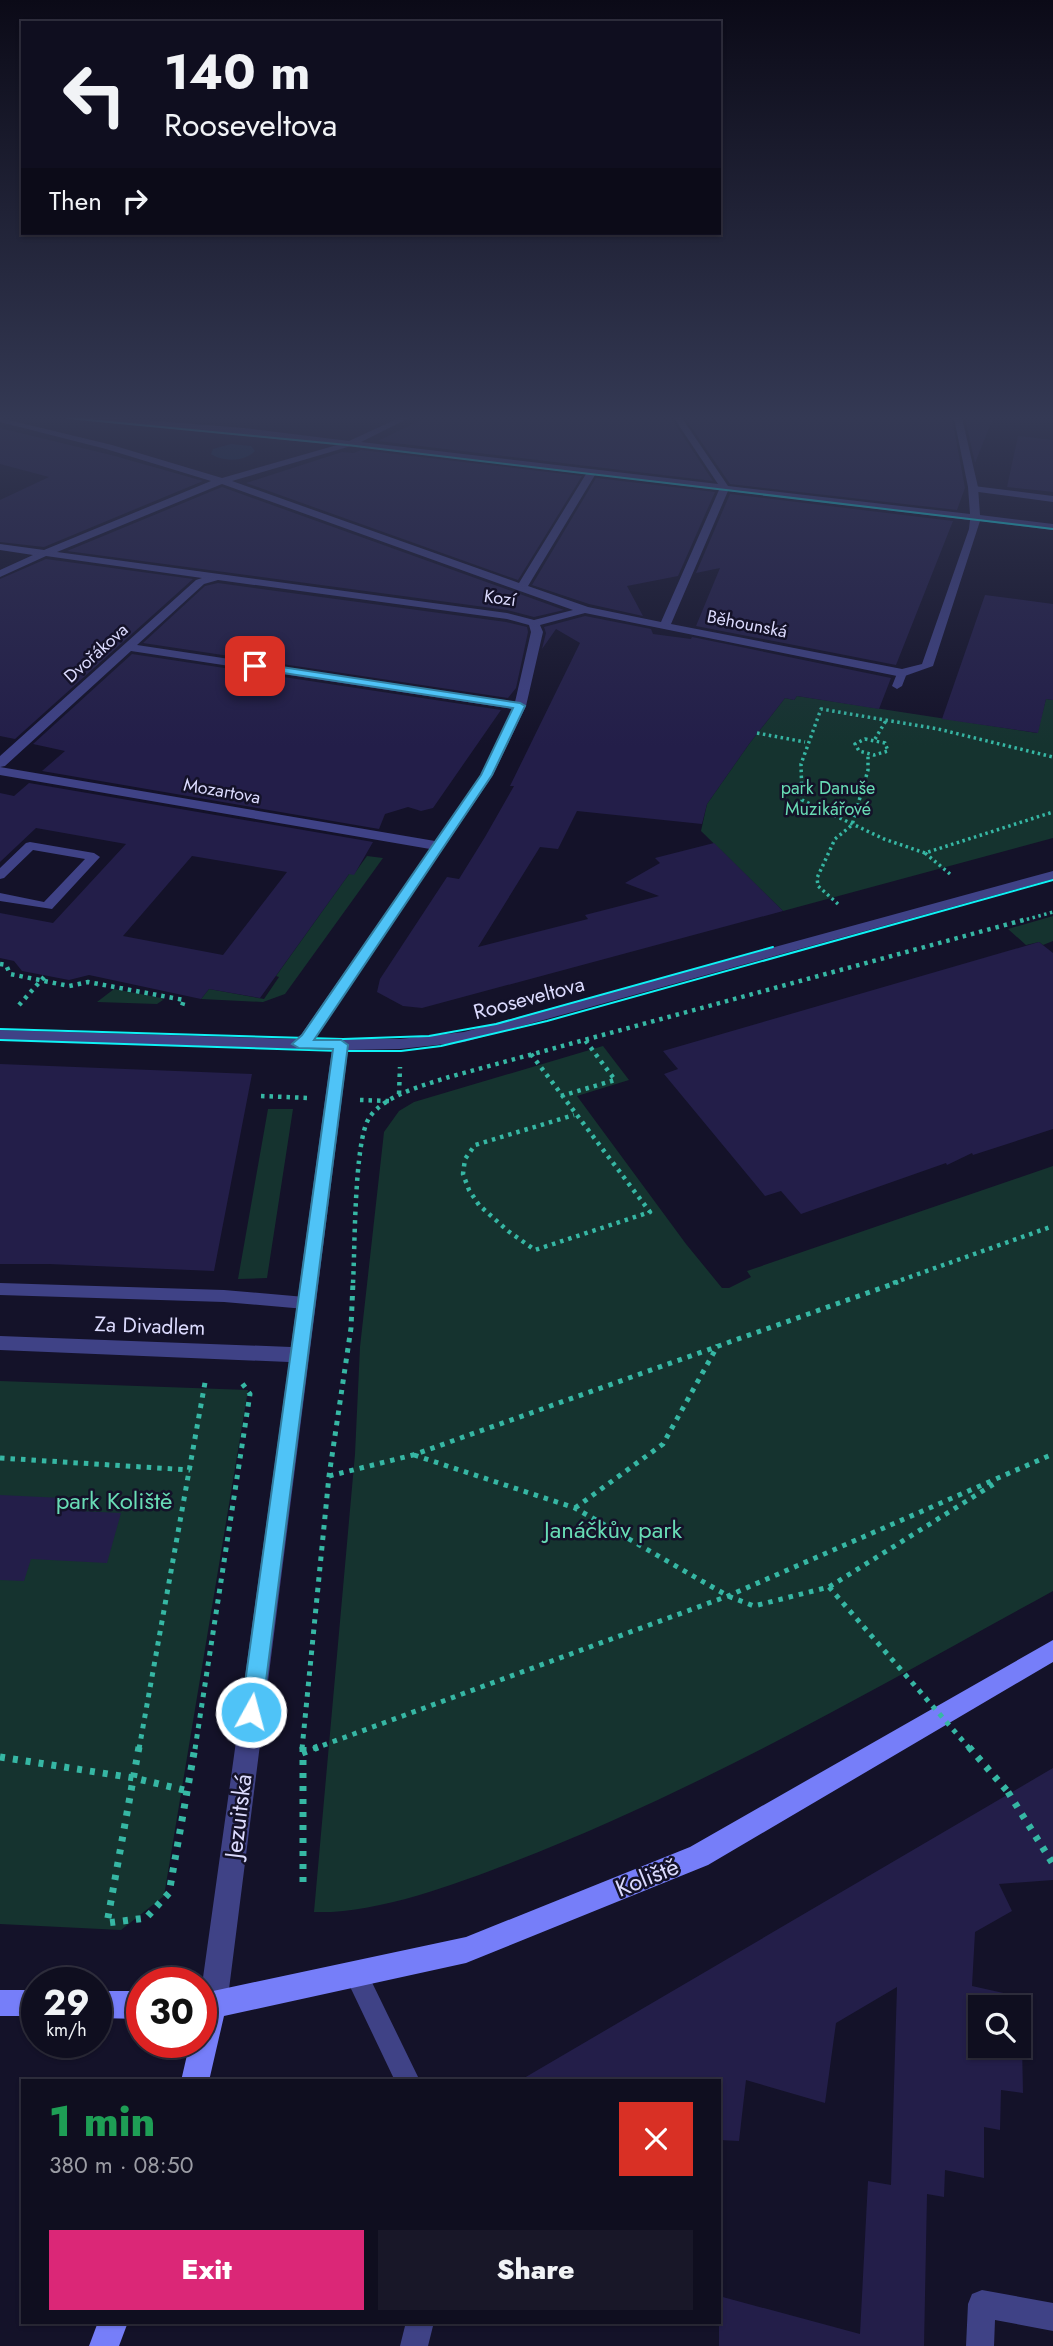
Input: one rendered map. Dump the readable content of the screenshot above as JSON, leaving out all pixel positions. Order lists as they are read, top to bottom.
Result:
{
  "streets": {
    "main road": ["Koliště"],
    "street": [
      "Kozí",
      "Běhounská",
      "Dvořákova",
      "Mozartova",
      "Rooseveltova",
      "Za Divadlem",
      "Jezuitská"
    ]
  },
  "crossings": [
    ["Kozí", "Běhounská"],
    ["Kozí", "Dvořákova"],
    ["Rooseveltova", "Jezuitská"],
    ["Za Divadlem", "Jezuitská"]
  ],
  "parks": ["park Danuše Muzikářové", "park Koliště", "Janáčkův park"],
  "page": {
    "turn": ["140 m", "Rooseveltova"],
    "then": "Then",
    "speed": "29 km/h",
    "limit": "30",
    "heading": ["1 min", "380 m · 08:50"],
    "buttons": ["Exit", "Share"]
  }
}
